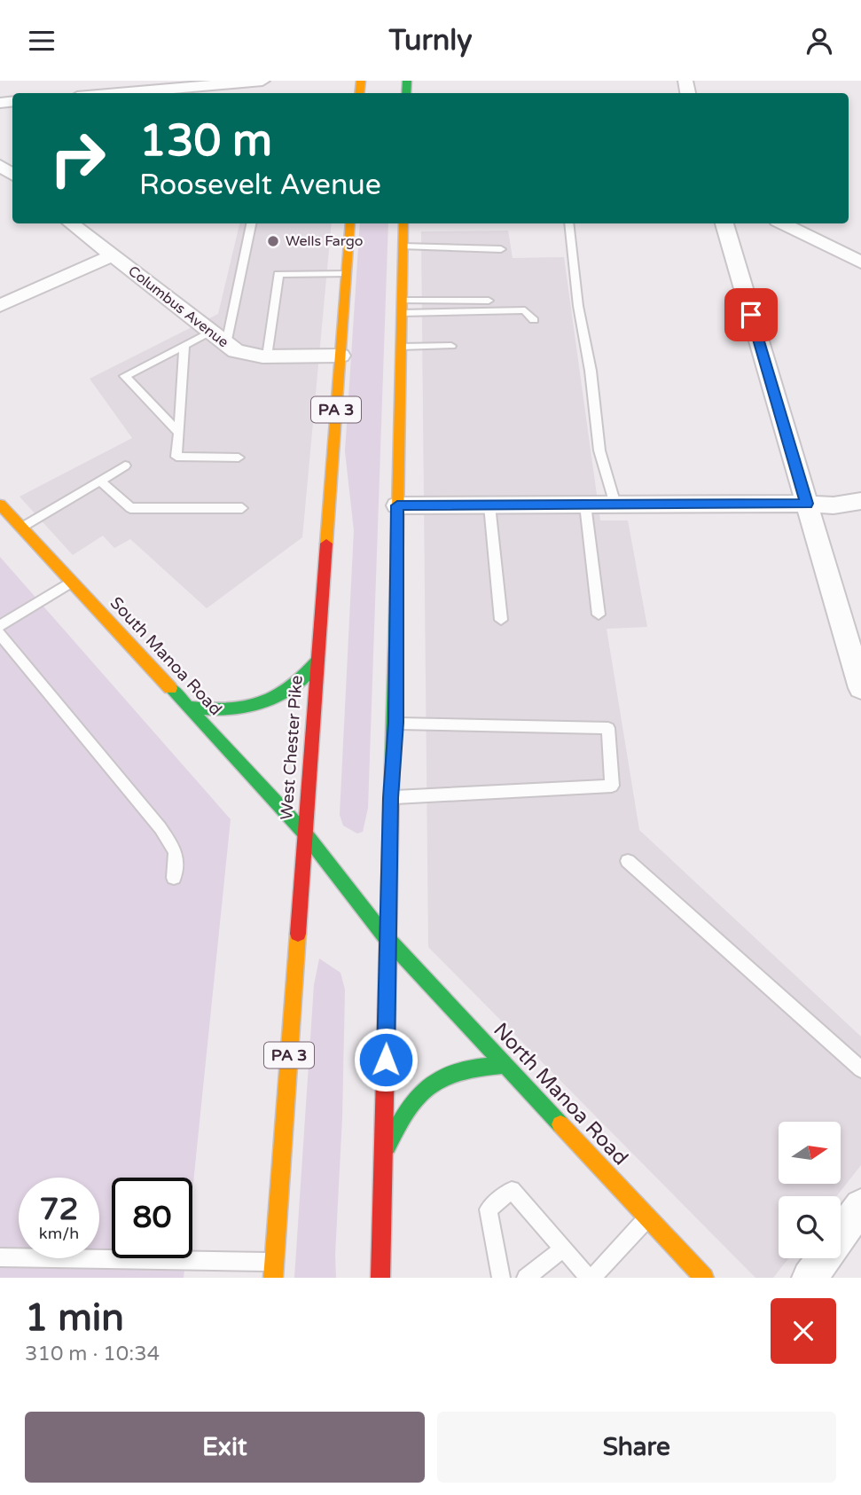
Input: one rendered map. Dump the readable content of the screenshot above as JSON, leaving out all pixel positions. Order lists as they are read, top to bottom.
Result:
{
  "streets": {
    "main road": [
      "PA 3",
      "South Manoa Road",
      "West Chester Pike",
      "North Manoa Road"
    ],
    "street": ["Columbus Avenue"]
  },
  "crossings": [
    ["Columbus Avenue", "West Chester Pike"],
    ["South Manoa Road", "West Chester Pike"],
    ["South Manoa Road", "North Manoa Road"]
  ],
  "places": ["Wells Fargo"],
  "north": "right",
  "page": {
    "header": "Turnly",
    "turn": ["130 m", "Roosevelt Avenue"],
    "speed": "72 km/h",
    "limit": "80",
    "heading": ["1 min", "310 m · 10:34"],
    "buttons": ["Exit", "Share"]
  }
}
